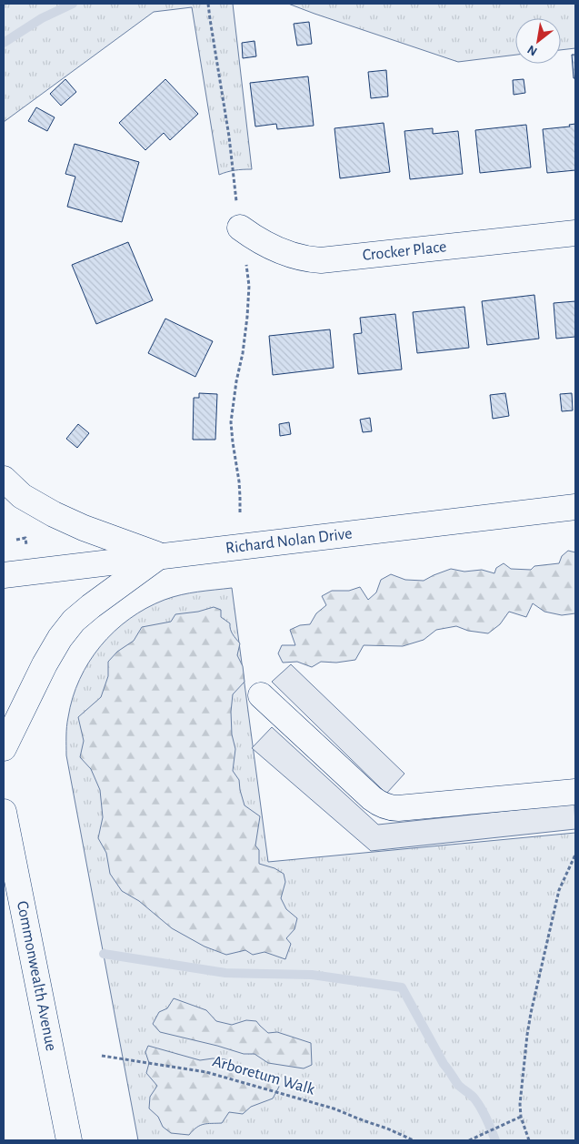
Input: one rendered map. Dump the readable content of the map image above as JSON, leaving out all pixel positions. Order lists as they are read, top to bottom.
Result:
{
  "streets": {
    "main road": ["Crocker Place", "Richard Nolan Drive", "Commonwealth Avenue"],
    "path": ["Arboretum Walk"]
  },
  "north": "bottom left"
}
